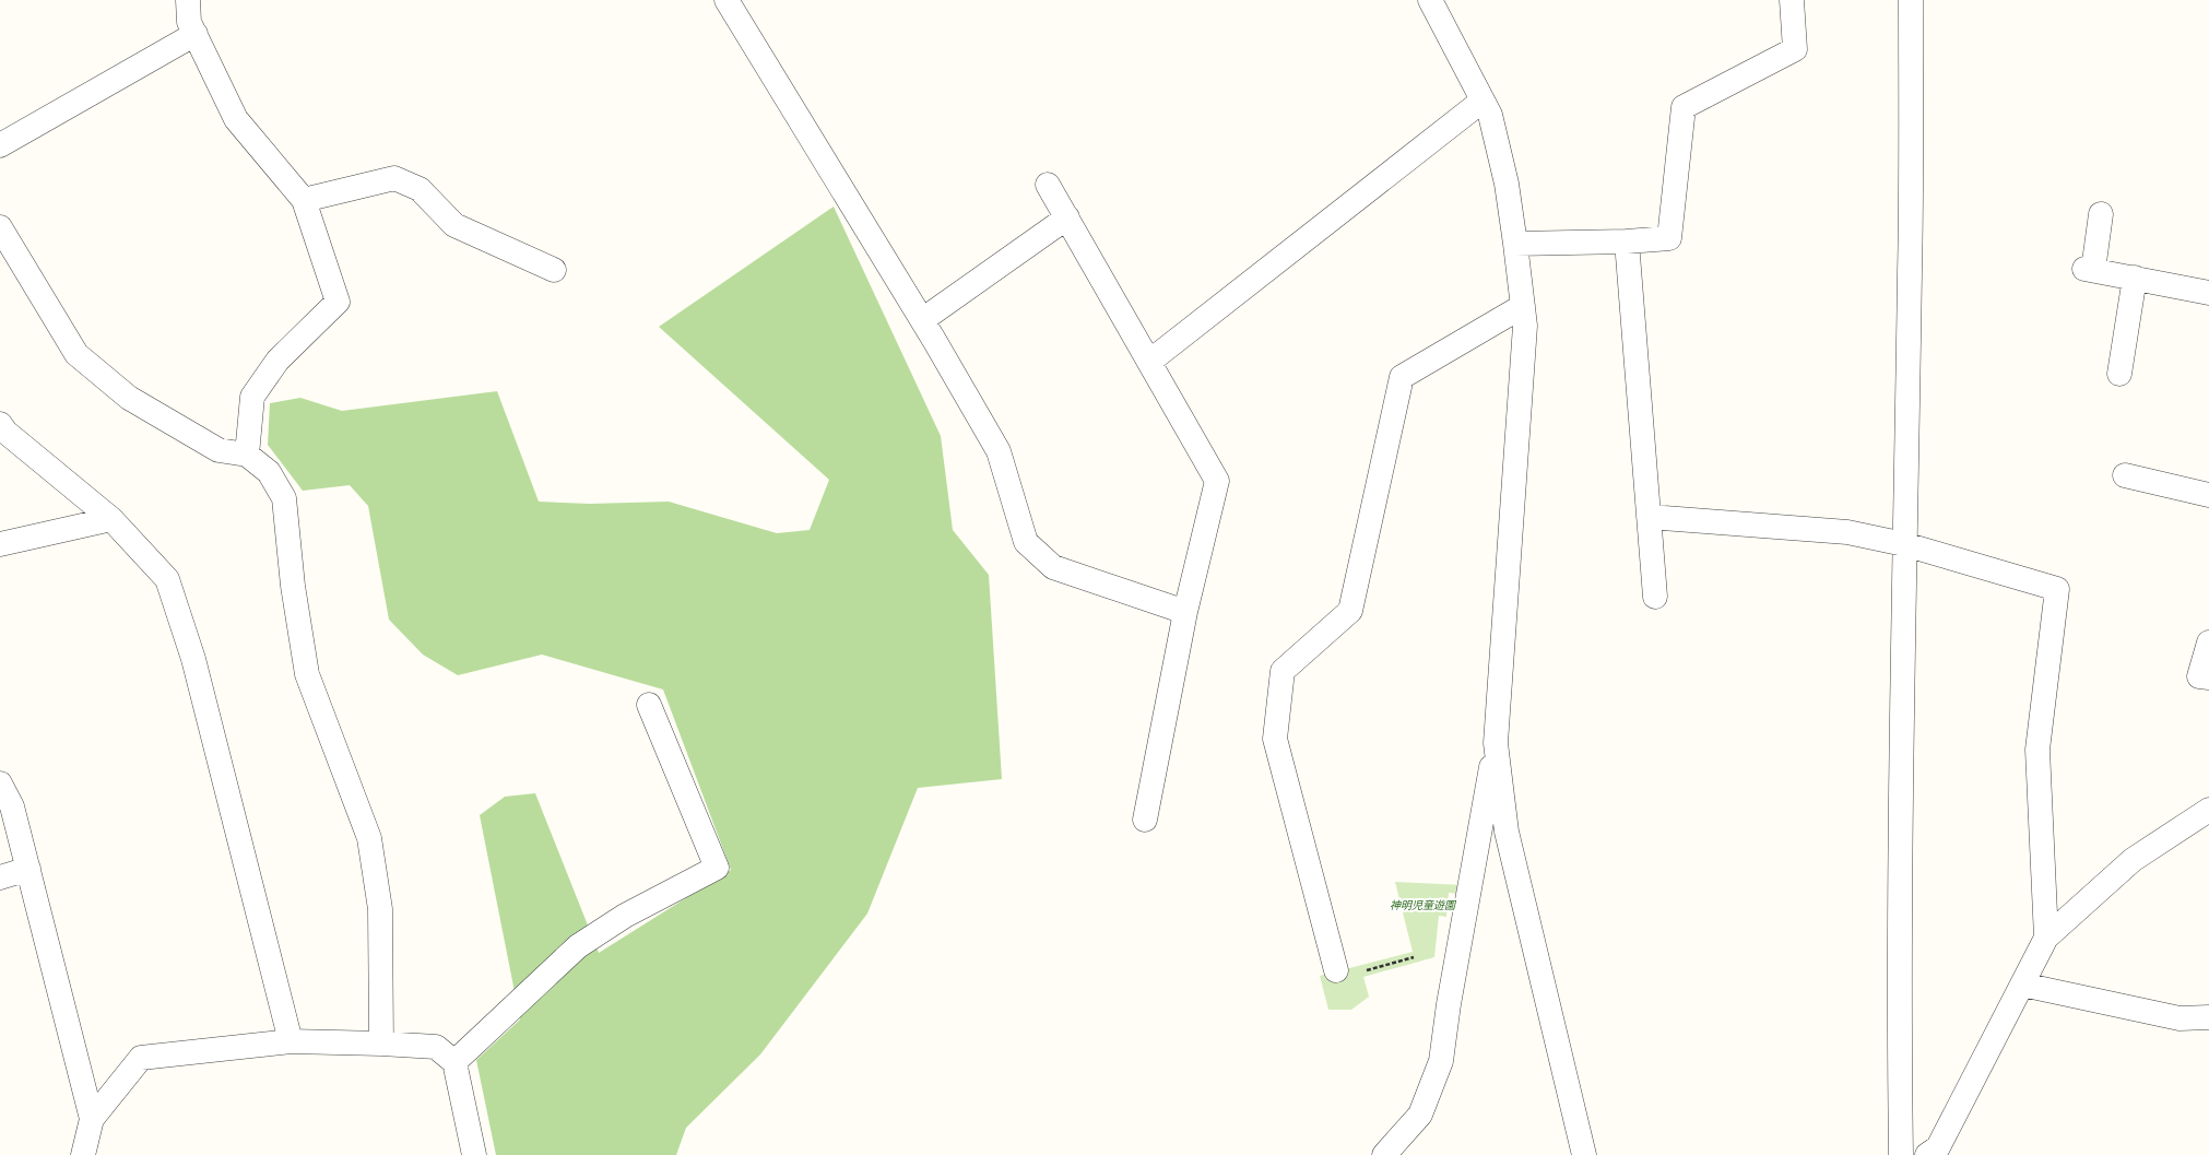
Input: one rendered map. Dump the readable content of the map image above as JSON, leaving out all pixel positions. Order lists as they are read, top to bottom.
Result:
{
  "parks": ["神明児童遊園"]
}
